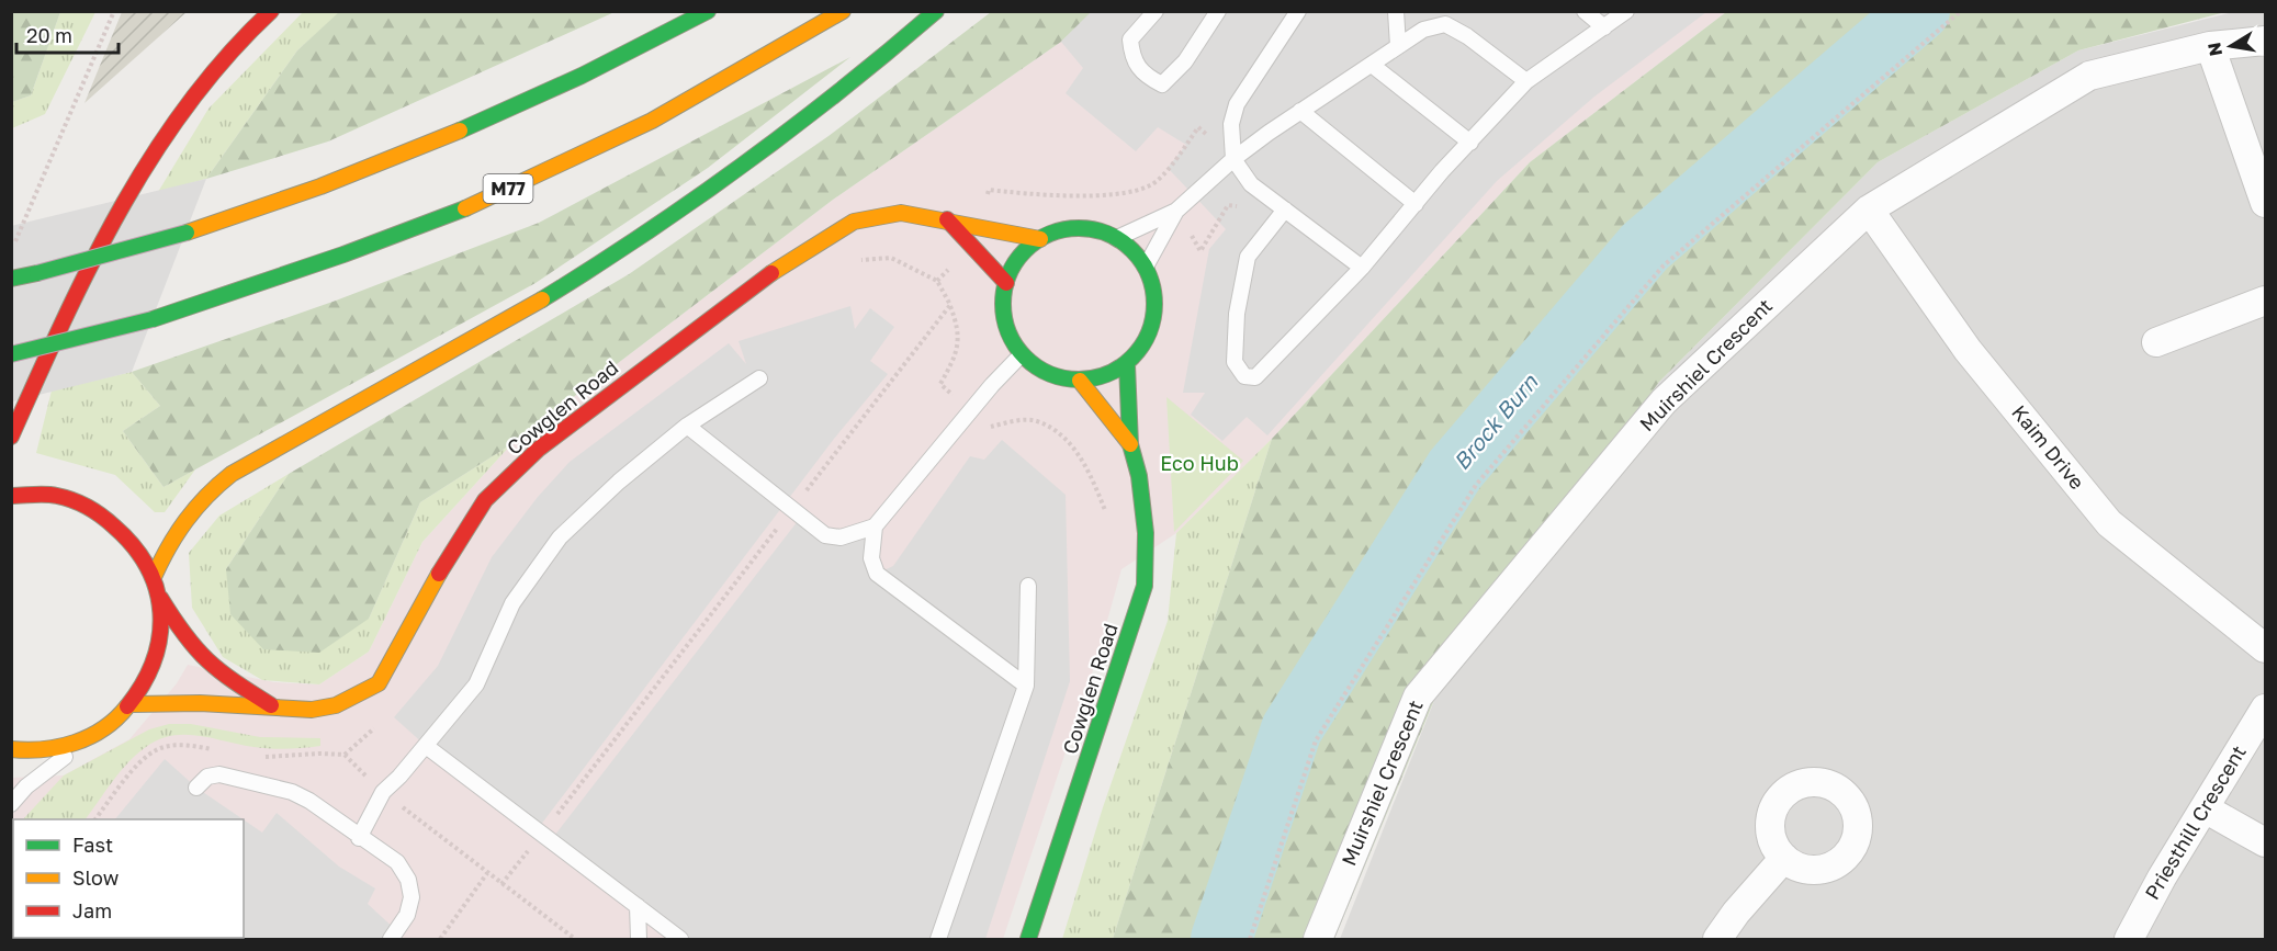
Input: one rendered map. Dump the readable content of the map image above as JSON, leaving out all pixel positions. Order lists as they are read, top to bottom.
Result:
{
  "streets": {
    "main road": ["M77", "Cowglen Road"],
    "street": ["Muirshiel Crescent", "Kaim Drive", "Priesthill Crescent"]
  },
  "crossings": [
    ["Muirshiel Crescent", "Kaim Drive"]
  ],
  "water": ["Brock Burn"],
  "parks": ["Eco Hub"],
  "legend": ["Fast", "Slow", "Jam"],
  "scale_bar": "20 m",
  "north": "left"
}
